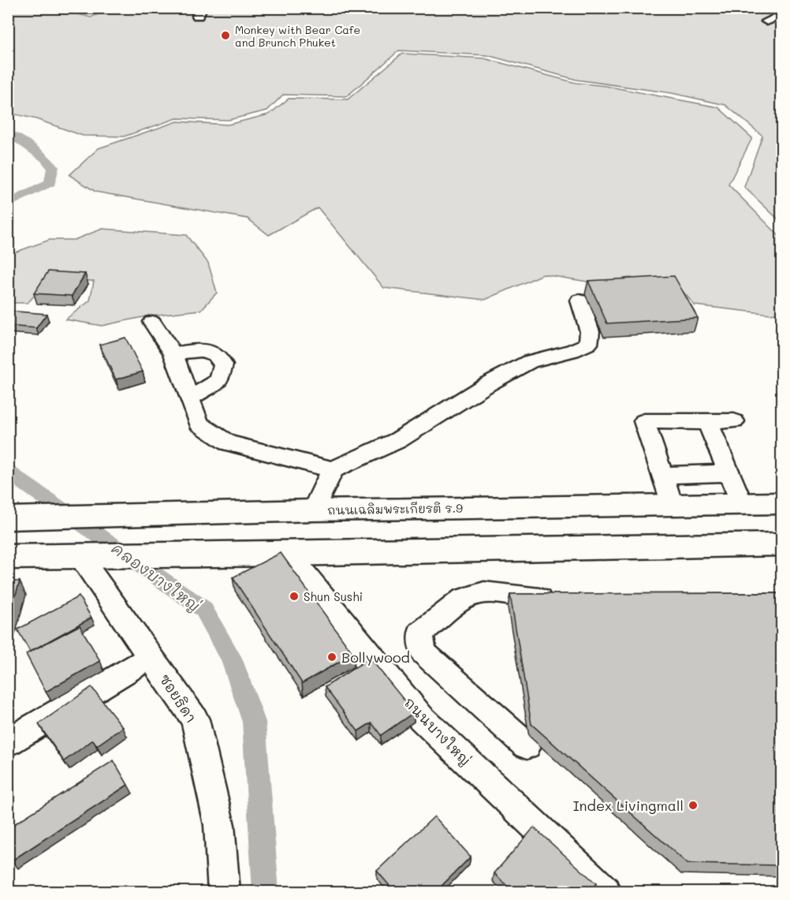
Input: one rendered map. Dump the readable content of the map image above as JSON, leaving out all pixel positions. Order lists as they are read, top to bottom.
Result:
{
  "streets": {
    "main road": ["ถนนเฉลิมพระเกียรติ ร.9"],
    "street": ["ซอยธิดา", "ถนนบางใหญ่"]
  },
  "water": ["คลองบางใหญ่"],
  "places": [
    "Monkey with Bear Cafe and Brunch Phuket",
    "Shun Sushi",
    "Bollywood",
    "Index Livingmall"
  ]
}
